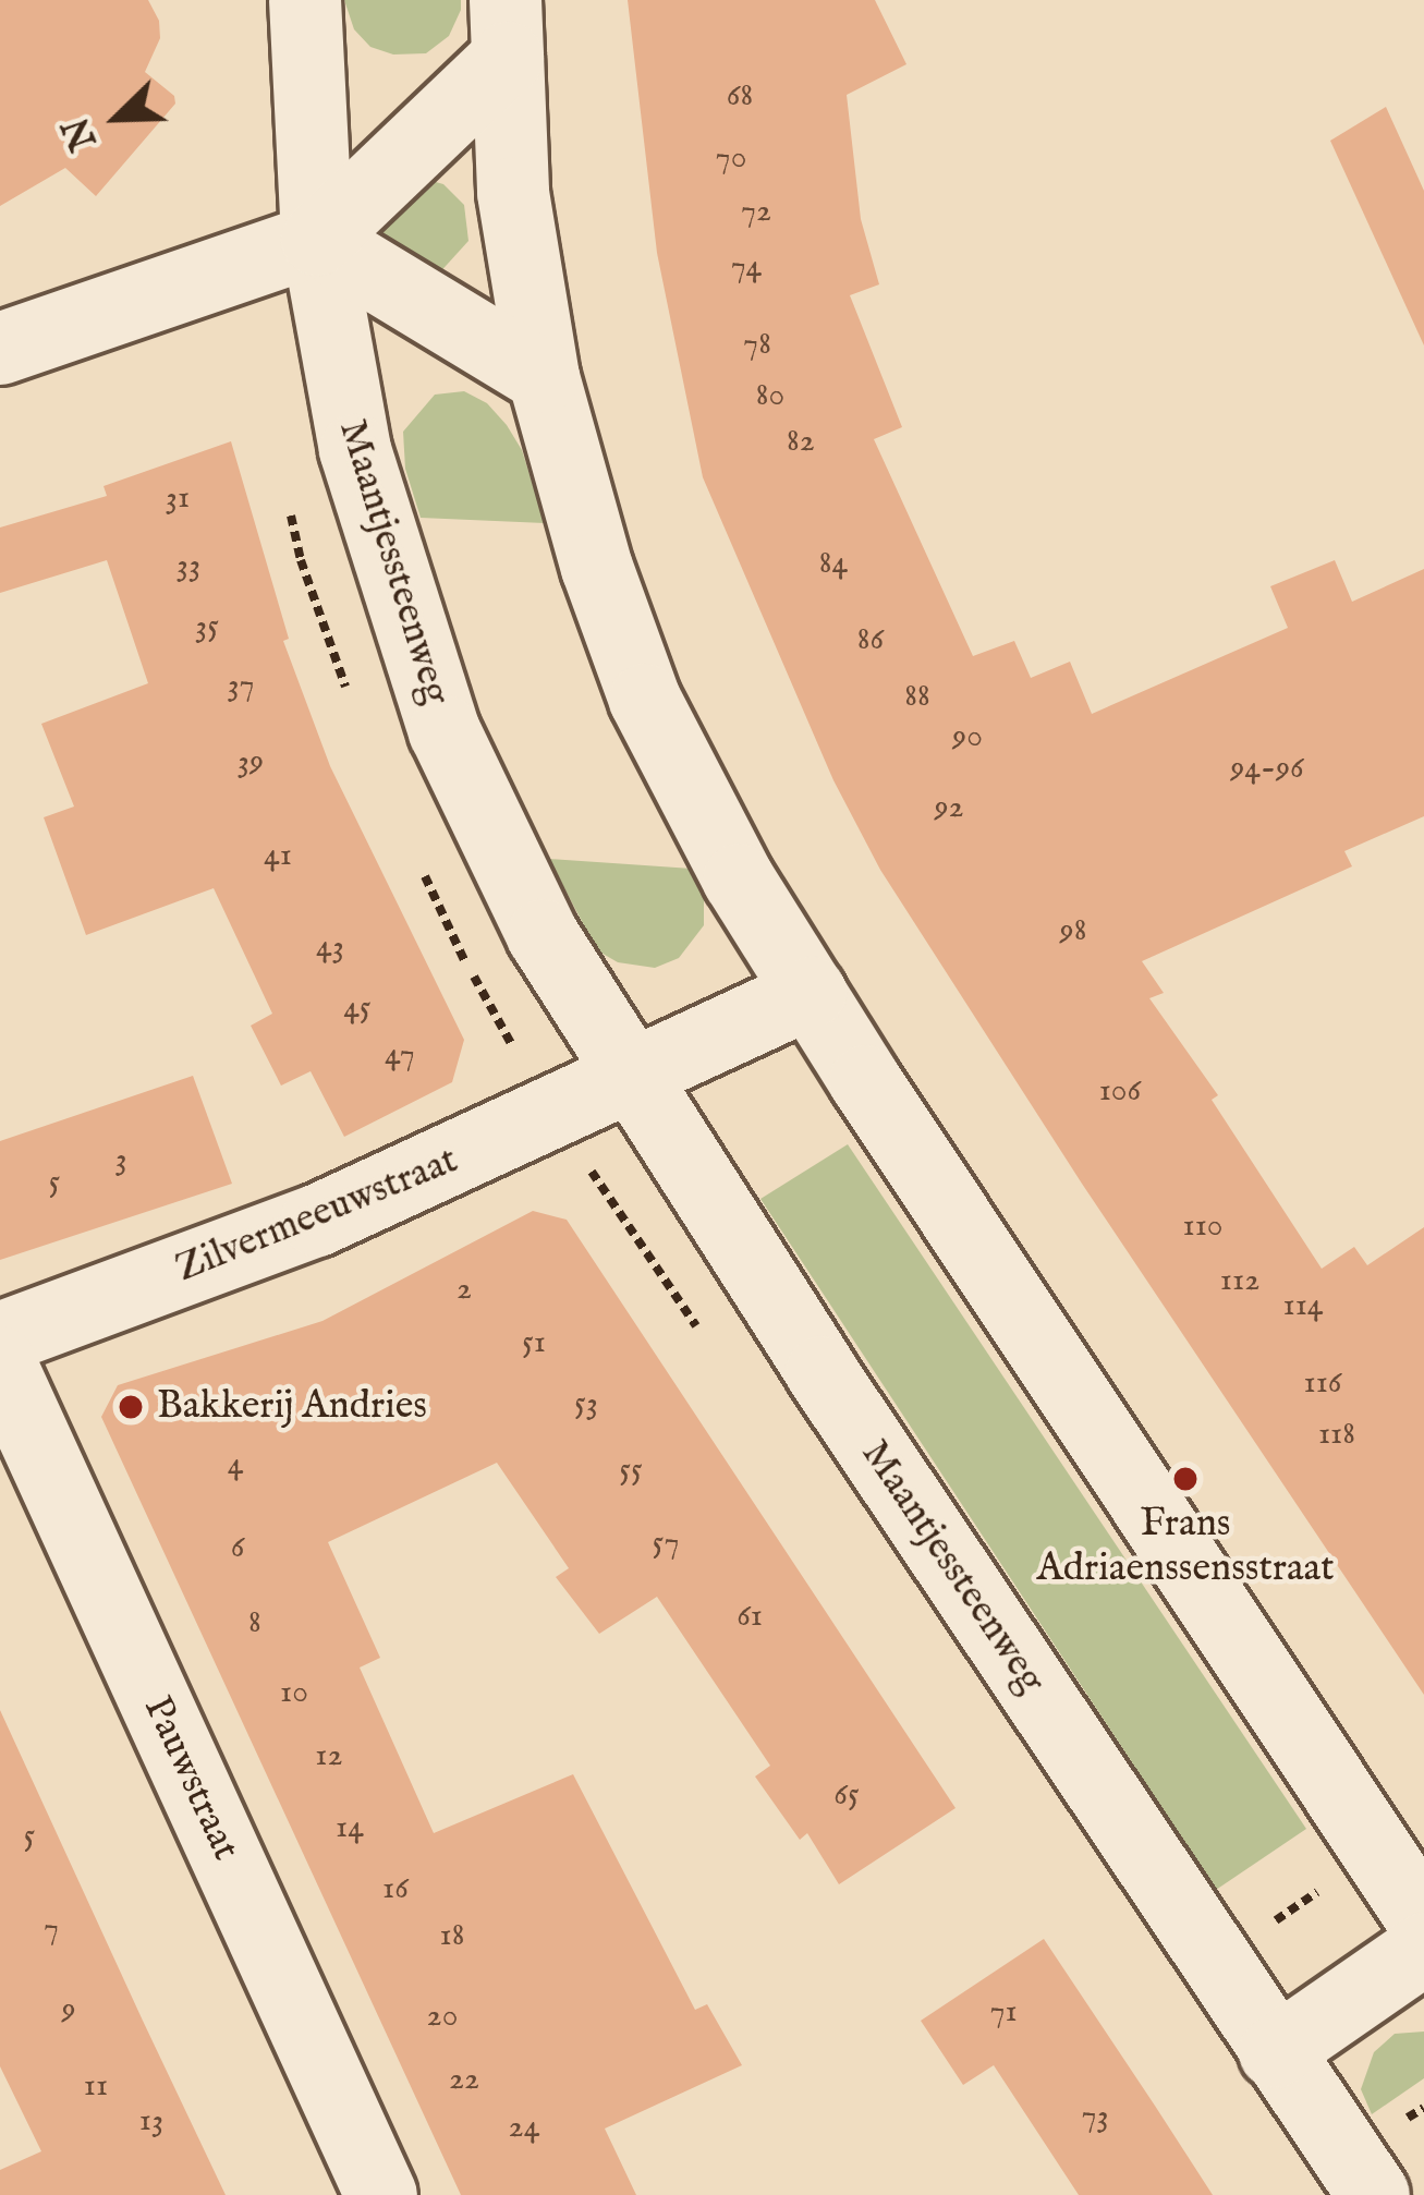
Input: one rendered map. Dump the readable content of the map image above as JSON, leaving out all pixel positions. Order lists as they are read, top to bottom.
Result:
{
  "streets": {
    "street": ["Maantjessteenweg", "Zilvermeeuwstraat", "Pauwstraat"]
  },
  "crossings": [
    ["Maantjessteenweg", "Zilvermeeuwstraat"]
  ],
  "places": ["Bakkerij Andries", "Frans Adriaenssensstraat"],
  "house_numbers": [
    "68",
    "70",
    "72",
    "74",
    "78",
    "80",
    "82",
    "31",
    "84",
    "33",
    "35",
    "86",
    "37",
    "88",
    "90",
    "39",
    "94-96",
    "92",
    "41",
    "98",
    "43",
    "45",
    "47",
    "106",
    "3",
    "5",
    "110",
    "112",
    "2",
    "114",
    "51",
    "116",
    "53",
    "118",
    "4",
    "55",
    "57",
    "6",
    "61",
    "8",
    "10",
    "12",
    "65",
    "14",
    "5",
    "16",
    "7",
    "18",
    "9",
    "71",
    "20",
    "22",
    "11",
    "73",
    "13",
    "24"
  ],
  "north": "bottom left"
}
